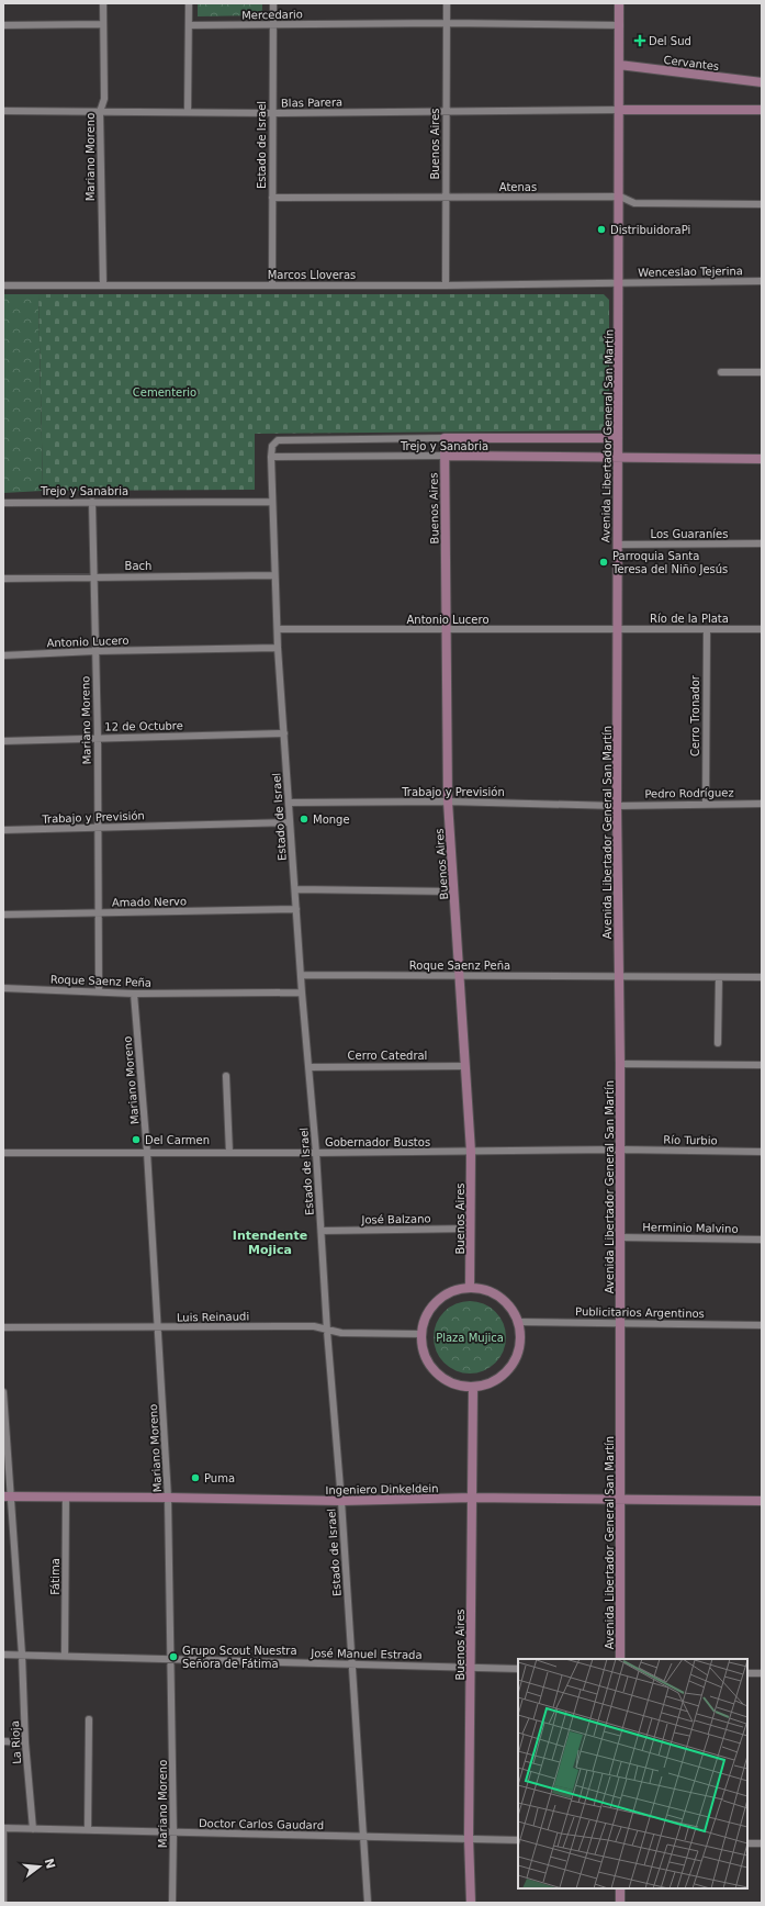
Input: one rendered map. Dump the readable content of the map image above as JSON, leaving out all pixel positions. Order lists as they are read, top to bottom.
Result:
{
  "streets": {
    "main road": [
      "Cervantes",
      "Buenos Aires",
      "Avenida Libertador General San Martín",
      "Trejo y Sanabria",
      "Ingeniero Dinkeldein"
    ],
    "street": [
      "Mercedario",
      "Blas Parera",
      "Estado de Israel",
      "Mariano Moreno",
      "Atenas",
      "Wenceslao Tejerina",
      "Marcos Lloveras",
      "Los Guaraníes",
      "Bach",
      "Río de la Plata",
      "Antonio Lucero",
      "Cerro Tronador",
      "12 de Octubre",
      "Trabajo y Previsión",
      "Pedro Rodríguez",
      "Amado Nervo",
      "Roque Saenz Peña",
      "Cerro Catedral",
      "Río Turbio",
      "Gobernador Bustos",
      "José Balzano",
      "Herminio Malvino",
      "Publicitarios Argentinos",
      "Luis Reinaudi",
      "Fátima",
      "José Manuel Estrada",
      "La Rioja",
      "Doctor Carlos Gaudard"
    ]
  },
  "crossings": [
    ["Mercedario", "Buenos Aires"],
    ["Mercedario", "Estado de Israel"],
    ["Mercedario", "Avenida Libertador General San Martín"],
    ["Cervantes", "Avenida Libertador General San Martín"],
    ["Blas Parera", "Buenos Aires"],
    ["Blas Parera", "Estado de Israel"],
    ["Blas Parera", "Mariano Moreno"],
    ["Blas Parera", "Avenida Libertador General San Martín"],
    ["Buenos Aires", "Atenas"],
    ["Buenos Aires", "Marcos Lloveras"],
    ["Buenos Aires", "Trejo y Sanabria"],
    ["Buenos Aires", "Antonio Lucero"],
    ["Buenos Aires", "Trabajo y Previsión"],
    ["Buenos Aires", "Roque Saenz Peña"],
    ["Buenos Aires", "Cerro Catedral"],
    ["Buenos Aires", "Gobernador Bustos"],
    ["Buenos Aires", "José Balzano"],
    ["Buenos Aires", "Publicitarios Argentinos"],
    ["Buenos Aires", "Luis Reinaudi"],
    ["Buenos Aires", "Ingeniero Dinkeldein"],
    ["Buenos Aires", "José Manuel Estrada"],
    ["Buenos Aires", "Doctor Carlos Gaudard"],
    ["Estado de Israel", "Atenas"],
    ["Estado de Israel", "Marcos Lloveras"],
    ["Estado de Israel", "Trejo y Sanabria"],
    ["Estado de Israel", "Bach"],
    ["Estado de Israel", "Antonio Lucero"],
    ["Estado de Israel", "12 de Octubre"],
    ["Estado de Israel", "Trabajo y Previsión"],
    ["Estado de Israel", "Amado Nervo"],
    ["Estado de Israel", "Roque Saenz Peña"],
    ["Estado de Israel", "Cerro Catedral"],
    ["Estado de Israel", "Gobernador Bustos"],
    ["Estado de Israel", "José Balzano"],
    ["Estado de Israel", "Luis Reinaudi"],
    ["Estado de Israel", "Ingeniero Dinkeldein"],
    ["Estado de Israel", "José Manuel Estrada"],
    ["Estado de Israel", "Doctor Carlos Gaudard"],
    ["Mariano Moreno", "Marcos Lloveras"],
    ["Mariano Moreno", "Trejo y Sanabria"],
    ["Mariano Moreno", "Bach"],
    ["Mariano Moreno", "Antonio Lucero"],
    ["Mariano Moreno", "12 de Octubre"],
    ["Mariano Moreno", "Trabajo y Previsión"],
    ["Mariano Moreno", "Amado Nervo"],
    ["Mariano Moreno", "Roque Saenz Peña"],
    ["Mariano Moreno", "Gobernador Bustos"],
    ["Mariano Moreno", "Luis Reinaudi"],
    ["Mariano Moreno", "Ingeniero Dinkeldein"],
    ["Mariano Moreno", "José Manuel Estrada"],
    ["Mariano Moreno", "Doctor Carlos Gaudard"],
    ["Atenas", "Avenida Libertador General San Martín"],
    ["Wenceslao Tejerina", "Marcos Lloveras"],
    ["Wenceslao Tejerina", "Avenida Libertador General San Martín"],
    ["Marcos Lloveras", "Avenida Libertador General San Martín"],
    ["Avenida Libertador General San Martín", "Trejo y Sanabria"],
    ["Avenida Libertador General San Martín", "Los Guaraníes"],
    ["Avenida Libertador General San Martín", "Río de la Plata"],
    ["Avenida Libertador General San Martín", "Antonio Lucero"],
    ["Avenida Libertador General San Martín", "Trabajo y Previsión"],
    ["Avenida Libertador General San Martín", "Pedro Rodríguez"],
    ["Avenida Libertador General San Martín", "Roque Saenz Peña"],
    ["Avenida Libertador General San Martín", "Río Turbio"],
    ["Avenida Libertador General San Martín", "Gobernador Bustos"],
    ["Avenida Libertador General San Martín", "Herminio Malvino"],
    ["Avenida Libertador General San Martín", "Publicitarios Argentinos"],
    ["Avenida Libertador General San Martín", "Ingeniero Dinkeldein"],
    ["Río de la Plata", "Antonio Lucero"],
    ["Río de la Plata", "Cerro Tronador"],
    ["Cerro Tronador", "Pedro Rodríguez"],
    ["Trabajo y Previsión", "Pedro Rodríguez"],
    ["Río Turbio", "Gobernador Bustos"],
    ["Publicitarios Argentinos", "Luis Reinaudi"],
    ["Ingeniero Dinkeldein", "Fátima"],
    ["Ingeniero Dinkeldein", "La Rioja"],
    ["Fátima", "José Manuel Estrada"],
    ["José Manuel Estrada", "La Rioja"],
    ["La Rioja", "Doctor Carlos Gaudard"]
  ],
  "districts": ["Intendente Mojica"],
  "parks": ["Cementerio", "Plaza Mujica"],
  "places": {
    "health": ["Del Sud"],
    "other": [
      "DistribuidoraPi",
      "Parroquia Santa Teresa del Niño Jesús",
      "Monge",
      "Del Carmen",
      "Puma",
      "Grupo Scout Nuestra Señora de Fátima"
    ]
  },
  "north": "right"
}
